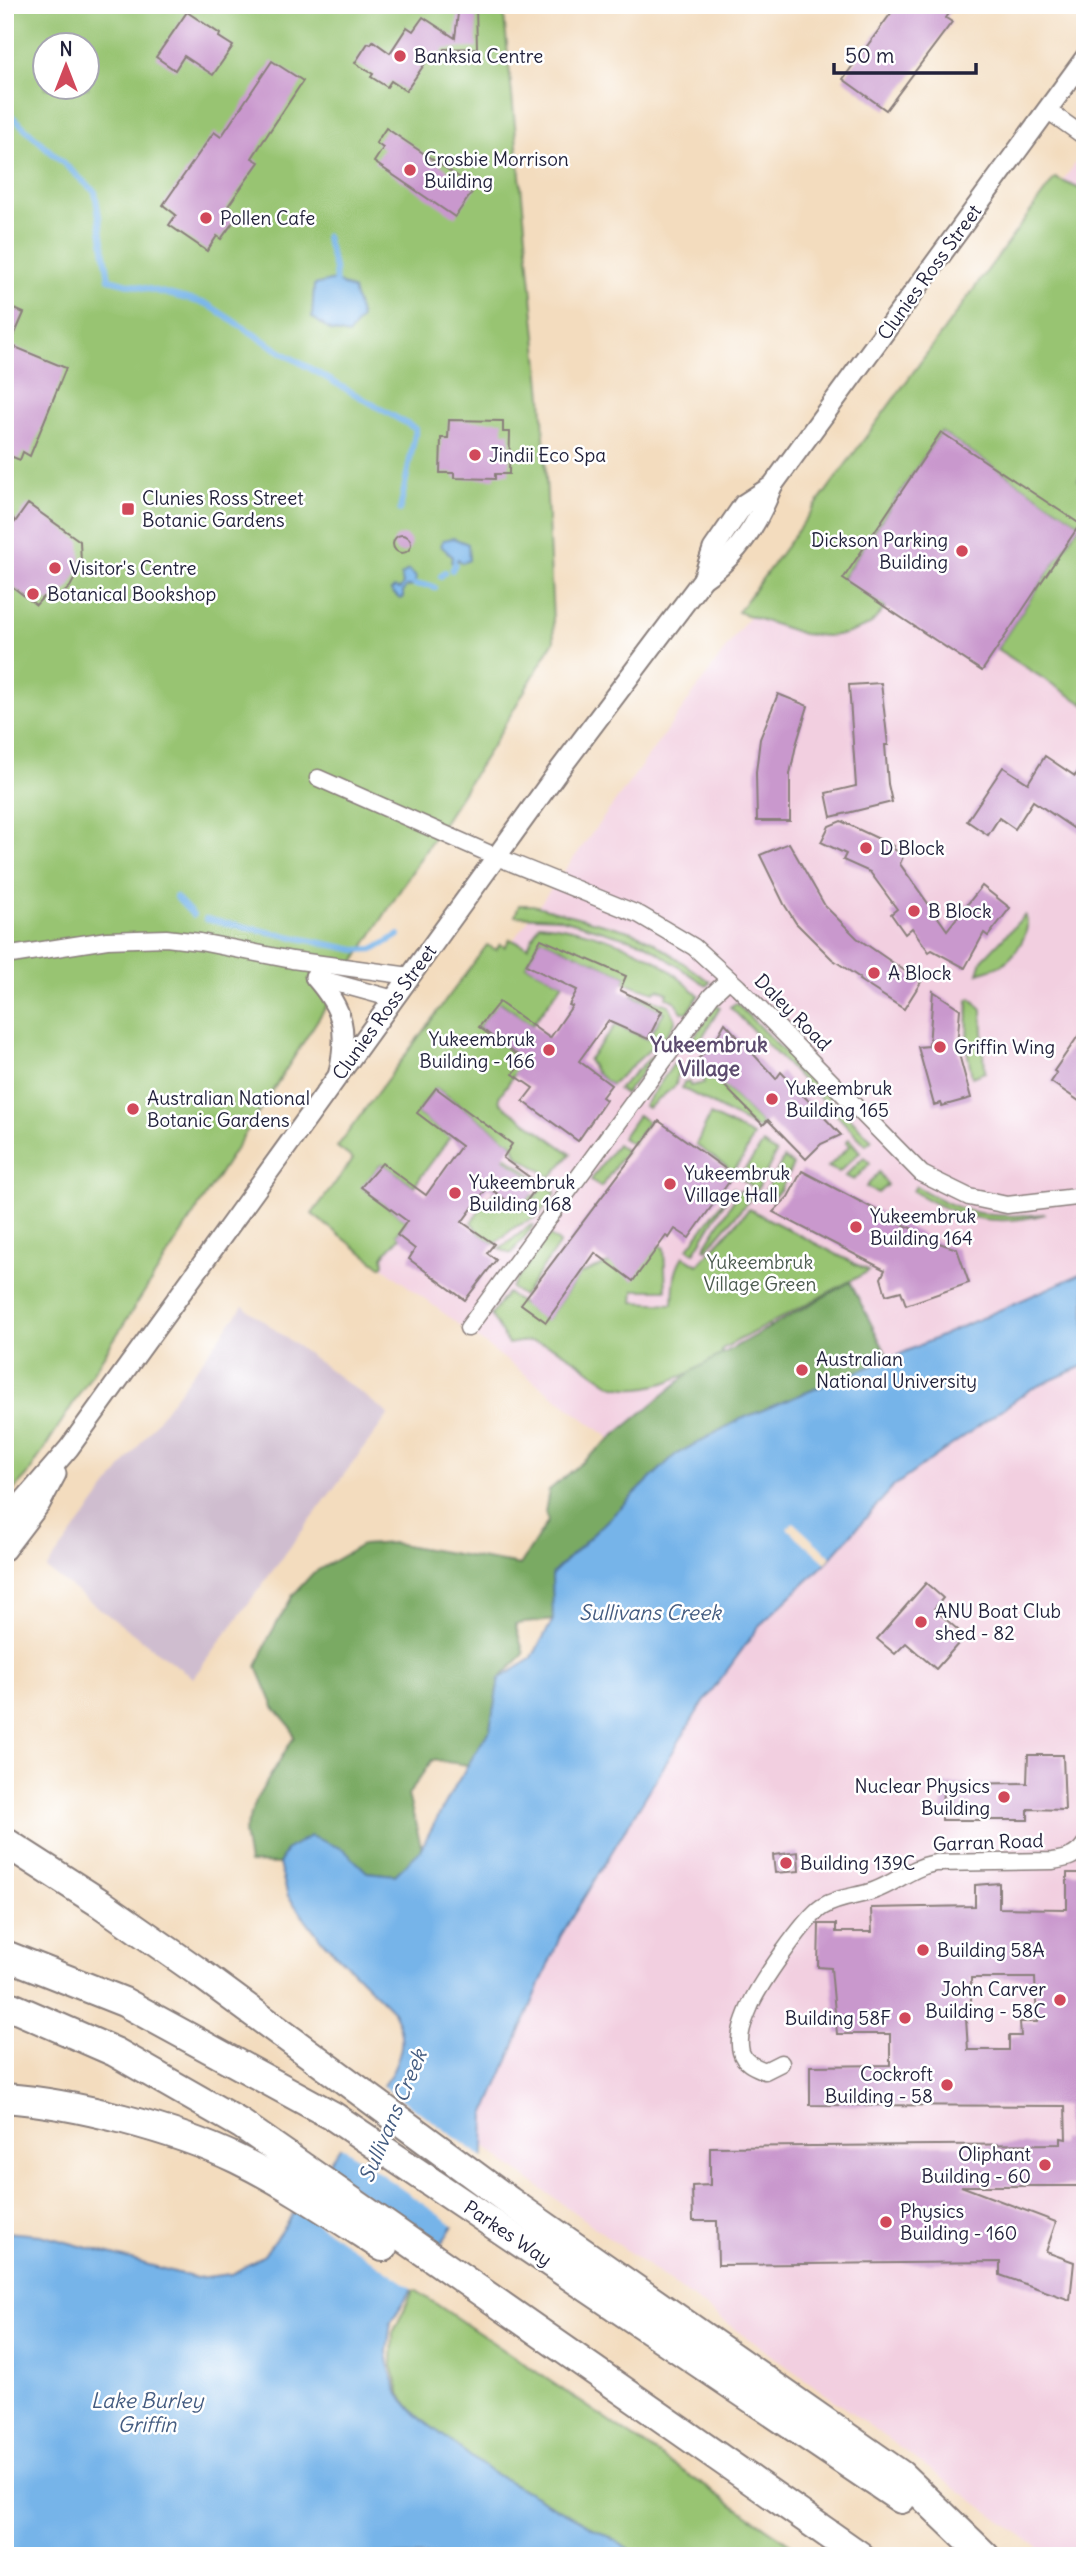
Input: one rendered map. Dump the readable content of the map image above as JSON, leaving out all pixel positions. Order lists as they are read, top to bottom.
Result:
{
  "streets": {
    "highway": ["Parkes Way"],
    "street": ["Clunies Ross Street", "Daley Road", "Garran Road"]
  },
  "crossings": [
    ["Clunies Ross Street", "Daley Road"]
  ],
  "districts": ["Yukeembruk Village"],
  "water": ["Sullivans Creek", "Lake Burley Griffin"],
  "parks": ["Yukeembruk Village Green"],
  "places": {
    "other": [
      "Banksia Centre",
      "Crosbie Morrison Building",
      "Pollen Cafe",
      "Jindii Eco Spa",
      "Dickson Parking Building",
      "Visitor's Centre",
      "Botanical Bookshop",
      "D Block",
      "B Block",
      "A Block",
      "Griffin Wing",
      "Yukeembruk Building - 166",
      "Yukeembruk Building 165",
      "Australian National Botanic Gardens",
      "Yukeembruk Village Hall",
      "Yukeembruk Building 168",
      "Yukeembruk Building 164",
      "Australian National University",
      "ANU Boat Club shed - 82",
      "Nuclear Physics Building",
      "Building 139C",
      "Building 58A",
      "John Carver Building - 58C",
      "Building 58F",
      "Cockroft Building - 58",
      "Oliphant Building - 60",
      "Physics Building - 160"
    ],
    "transit": ["Clunies Ross Street Botanic Gardens"]
  },
  "scale_bar": "50 m",
  "north": "top"
}
